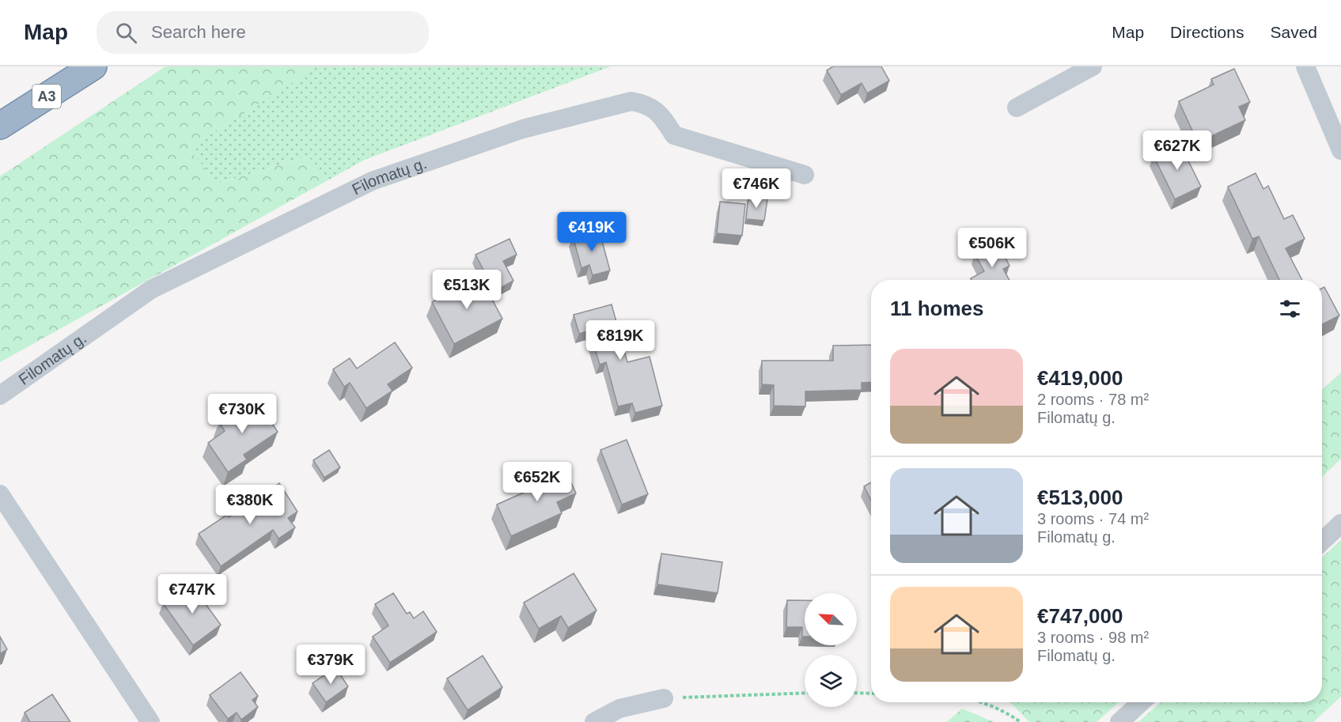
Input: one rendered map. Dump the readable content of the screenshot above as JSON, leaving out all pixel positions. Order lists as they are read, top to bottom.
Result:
{
  "streets": {
    "highway": ["A3"],
    "street": ["Filomatų g."]
  },
  "north": "top left",
  "page": {
    "header": "Map",
    "search": "Search here",
    "nav": ["Map", "Directions", "Saved"],
    "price": [
      "€627K",
      "€746K",
      "€419K",
      "€506K",
      "€513K",
      "€819K",
      "€730K",
      "€652K",
      "€380K",
      "€747K",
      "€379K"
    ],
    "heading": "11 homes",
    "list": [
      {
        "name": "€419,000",
        "note": "2 rooms · 78 m² · Filomatų g."
      },
      {
        "name": "€513,000",
        "note": "3 rooms · 74 m² · Filomatų g."
      },
      {
        "name": "€747,000",
        "note": "3 rooms · 98 m² · Filomatų g."
      }
    ]
  }
}
